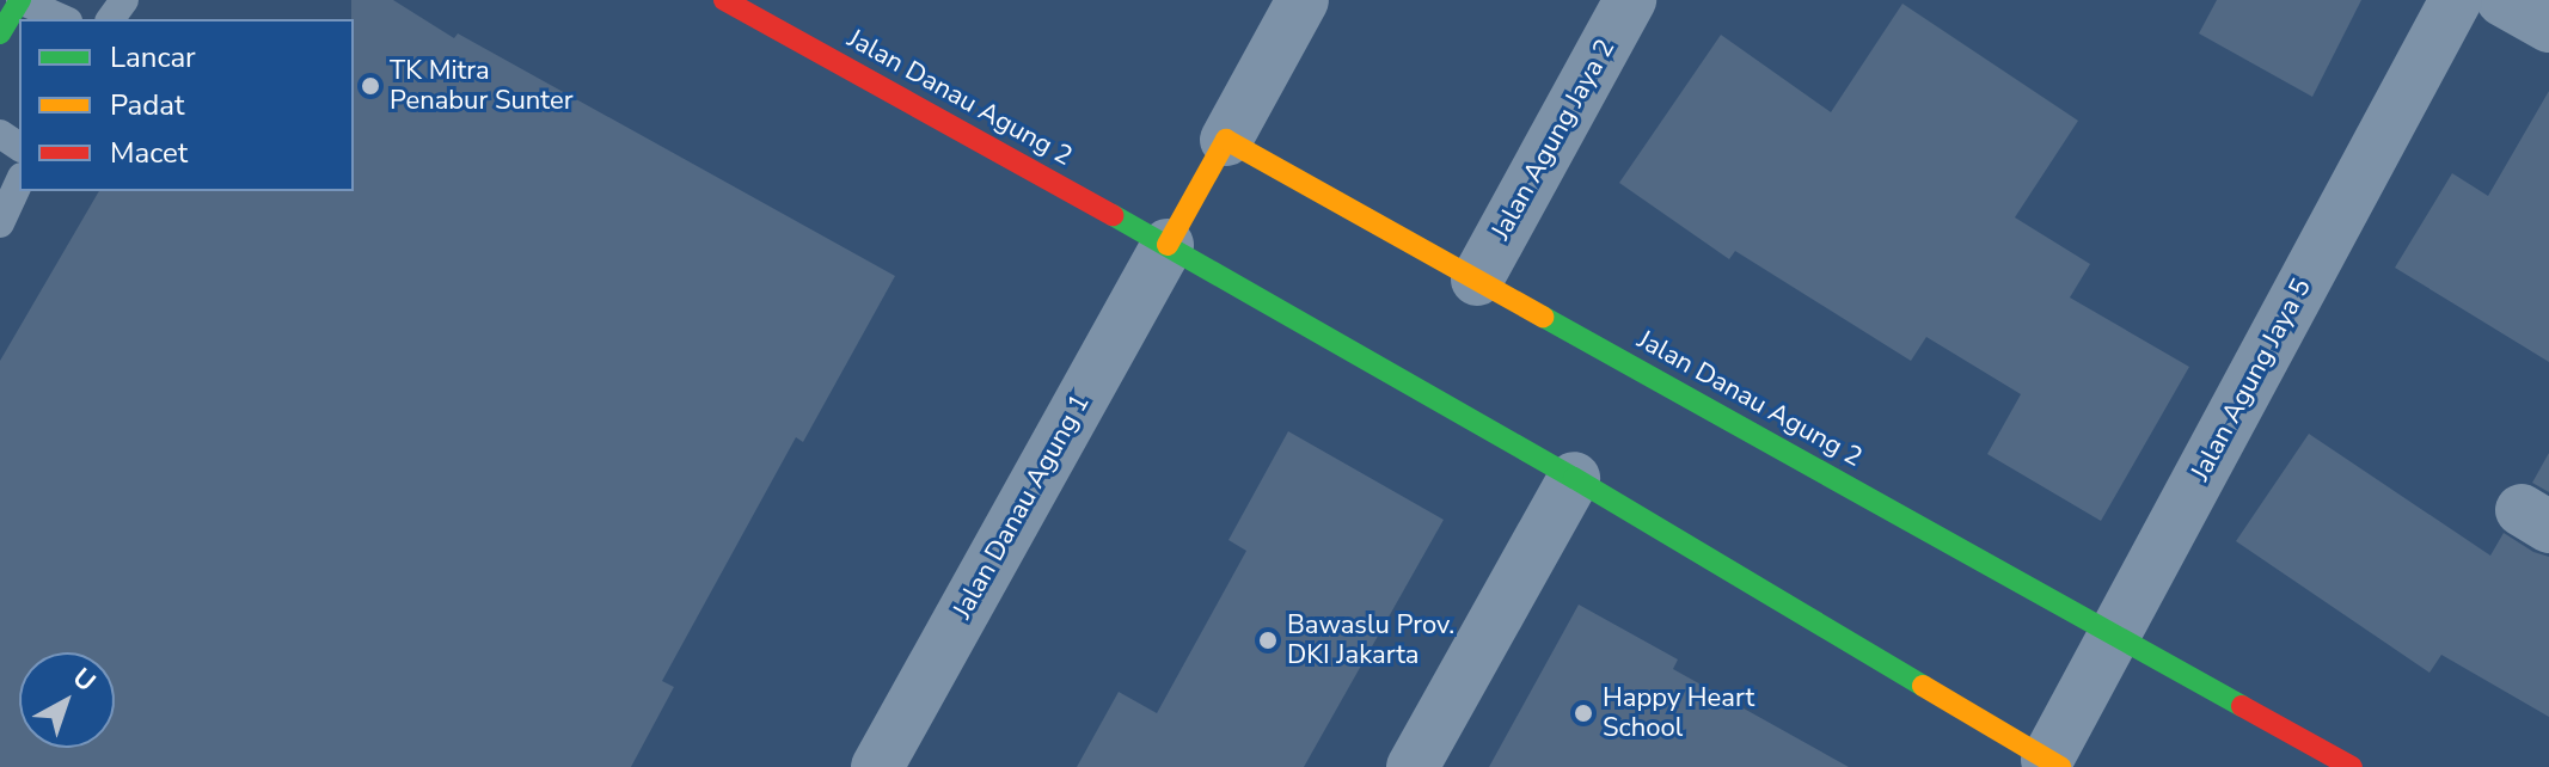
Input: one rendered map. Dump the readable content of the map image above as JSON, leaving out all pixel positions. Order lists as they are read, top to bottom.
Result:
{
  "streets": {
    "street": [
      "Jalan Danau Agung 2",
      "Jalan Agung Jaya 2",
      "Jalan Agung Jaya 5",
      "Jalan Danau Agung 1"
    ]
  },
  "crossings": [
    ["Jalan Danau Agung 2", "Jalan Agung Jaya 2"],
    ["Jalan Danau Agung 2", "Jalan Agung Jaya 5"],
    ["Jalan Danau Agung 2", "Jalan Danau Agung 1"]
  ],
  "places": ["TK Mitra Penabur Sunter", "Bawaslu Prov. DKI Jakarta", "Happy Heart School"],
  "legend": ["Lancar", "Padat", "Macet"],
  "north": "top right"
}
